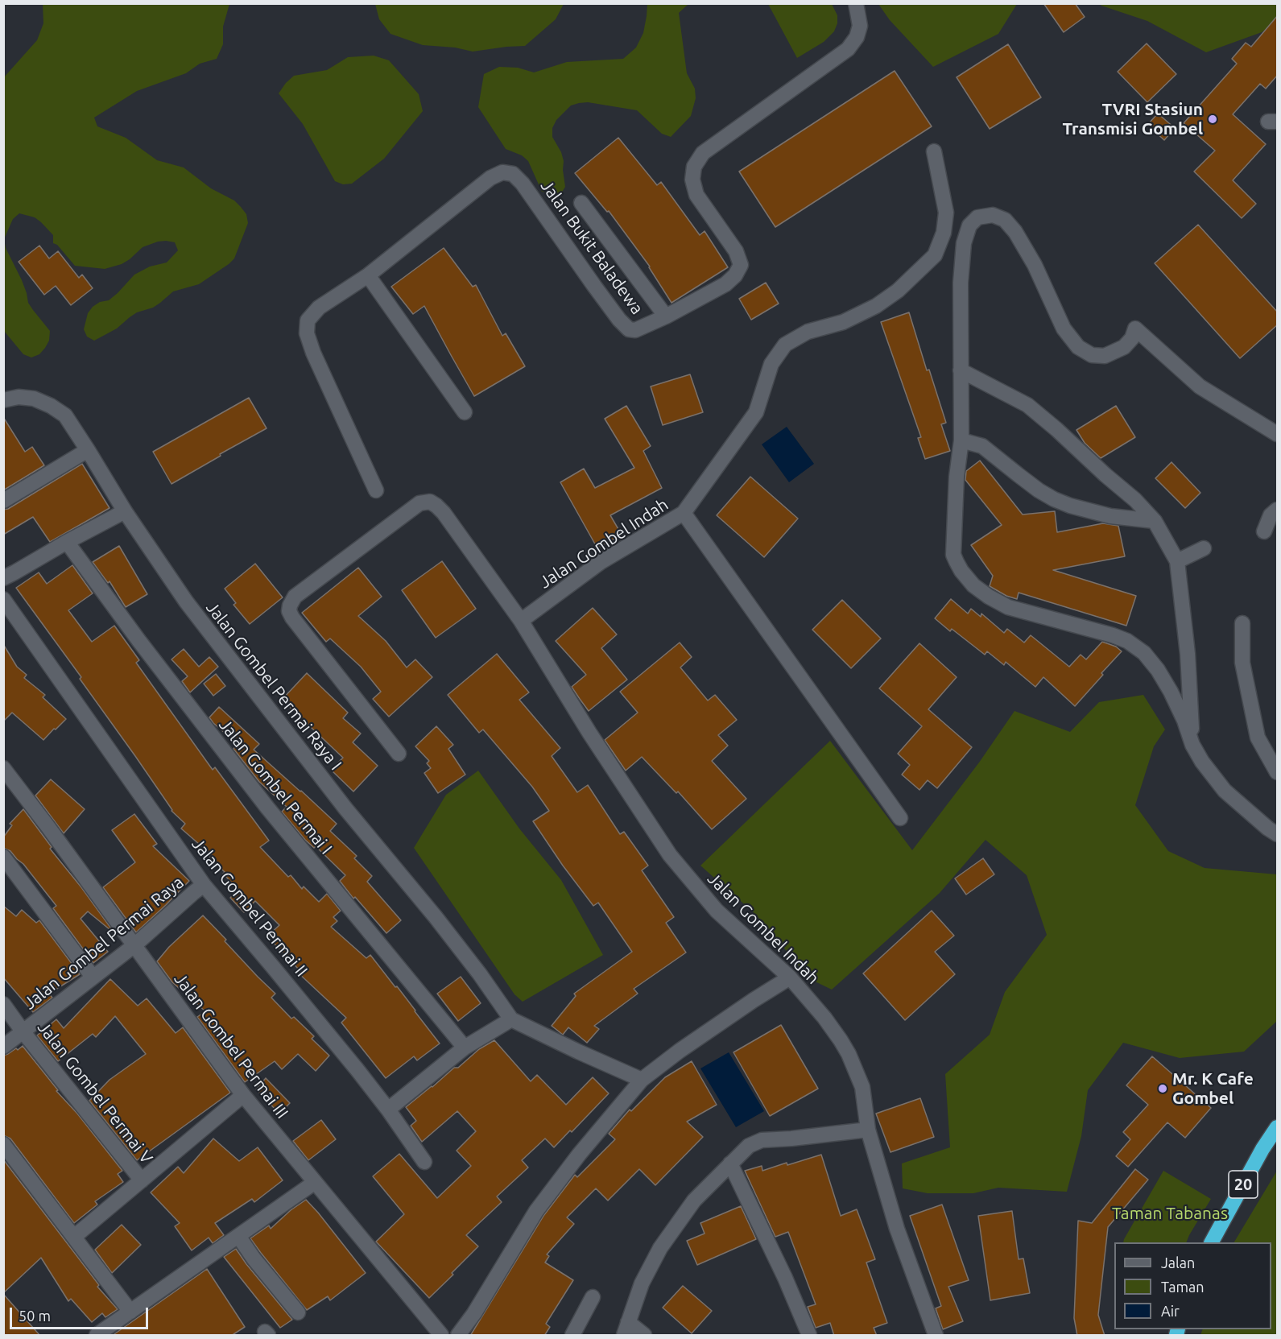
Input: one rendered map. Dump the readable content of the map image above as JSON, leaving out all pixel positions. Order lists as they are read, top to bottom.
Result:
{
  "streets": {
    "highway": ["20"],
    "street": [
      "Jalan Bukit Baladewa",
      "Jalan Gombel Indah",
      "Jalan Gombel Permai Raya I",
      "Jalan Gombel Permai I",
      "Jalan Gombel Permai II",
      "Jalan Gombel Permai Raya",
      "Jalan Gombel Permai III",
      "Jalan Gombel Permai V"
    ]
  },
  "crossings": [
    ["Jalan Gombel Permai II", "Jalan Gombel Permai Raya"],
    ["Jalan Gombel Permai Raya", "Jalan Gombel Permai III"],
    ["Jalan Gombel Permai Raya", "Jalan Gombel Permai V"]
  ],
  "parks": ["Taman Tabanas"],
  "places": ["TVRI Stasiun Transmisi Gombel", "Mr. K Cafe Gombel"],
  "legend": ["Jalan", "Taman", "Air"],
  "scale_bar": "50 m"
}
